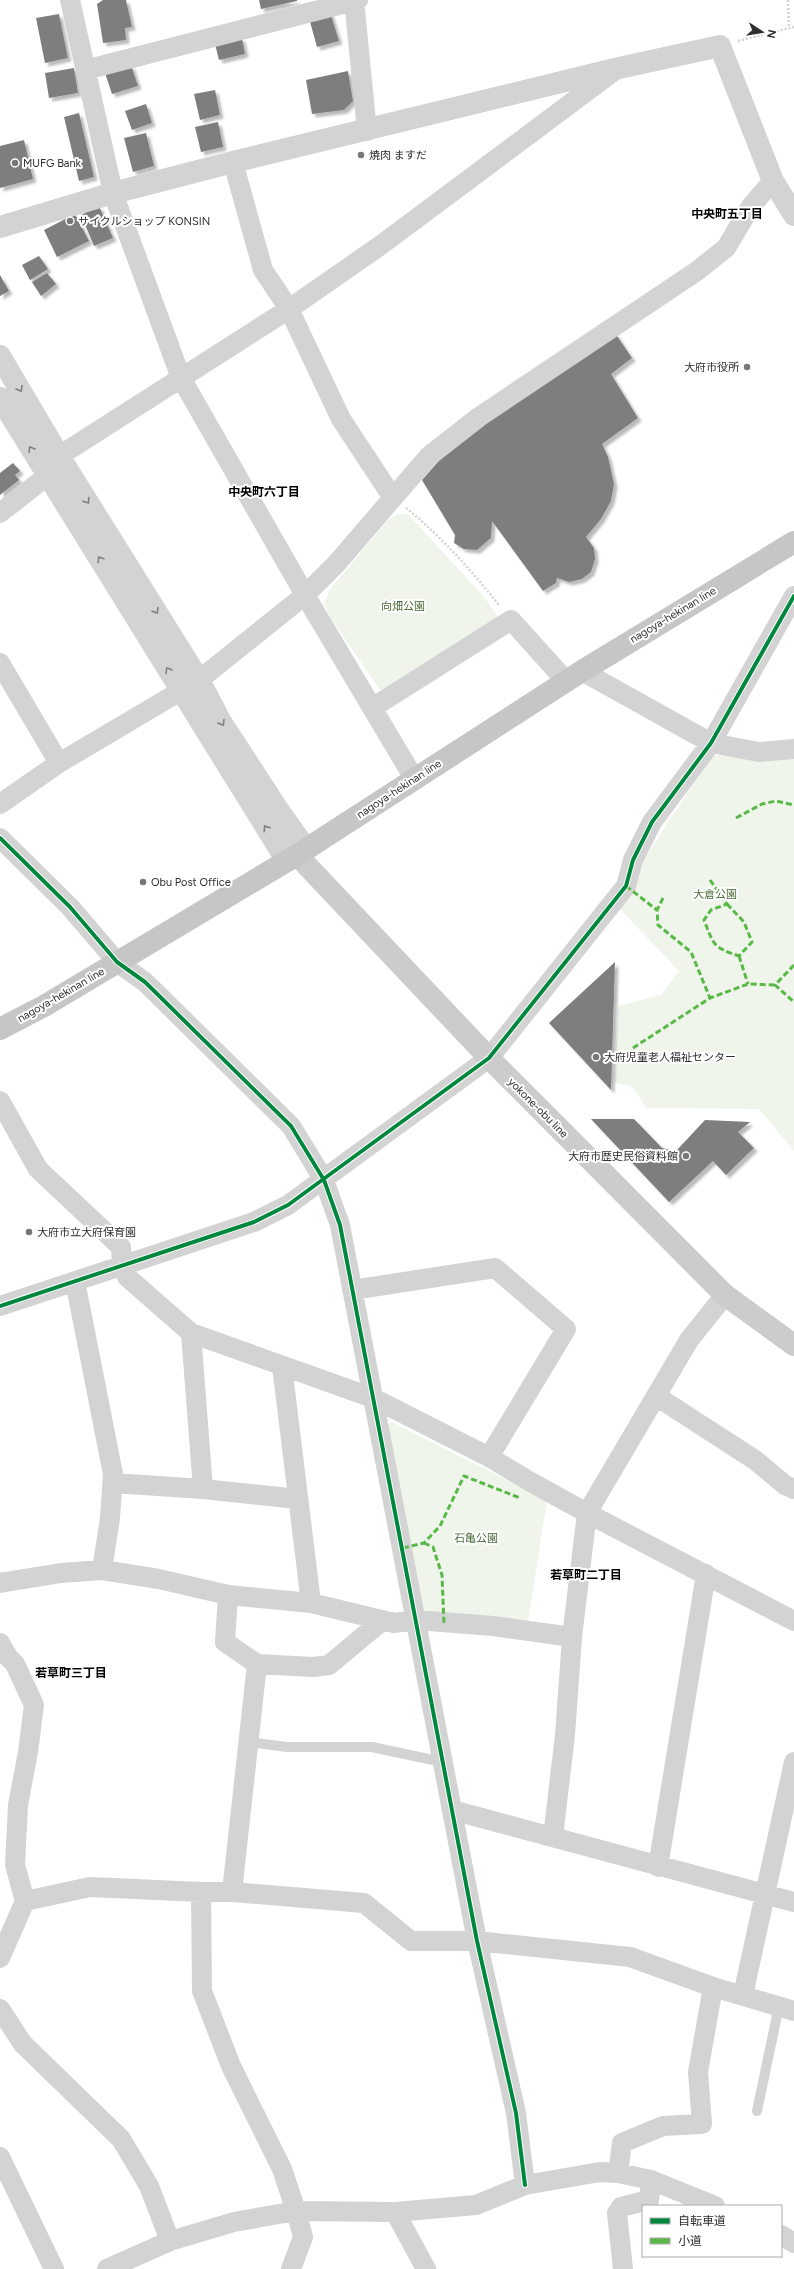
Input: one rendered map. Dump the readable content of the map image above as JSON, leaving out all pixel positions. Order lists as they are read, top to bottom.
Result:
{
  "streets": {
    "main road": ["nagoya-hekinan line", "yokone-obu line"]
  },
  "crossings": [
    ["nagoya-hekinan line", "yokone-obu line"]
  ],
  "districts": [
    "中央町五丁目",
    "中央町六丁目",
    "若草町二丁目",
    "若草町三丁目"
  ],
  "parks": ["向畑公園", "大倉公園", "石亀公園"],
  "places": [
    "焼肉 ますだ",
    "MUFG Bank",
    "サイクルショップ KONSIN",
    "大府市役所",
    "Obu Post Office",
    "大府児童老人福祉センター",
    "大府市歴史民俗資料館",
    "大府市立大府保育園"
  ],
  "legend": ["自転車道", "小道"],
  "north": "right"
}
